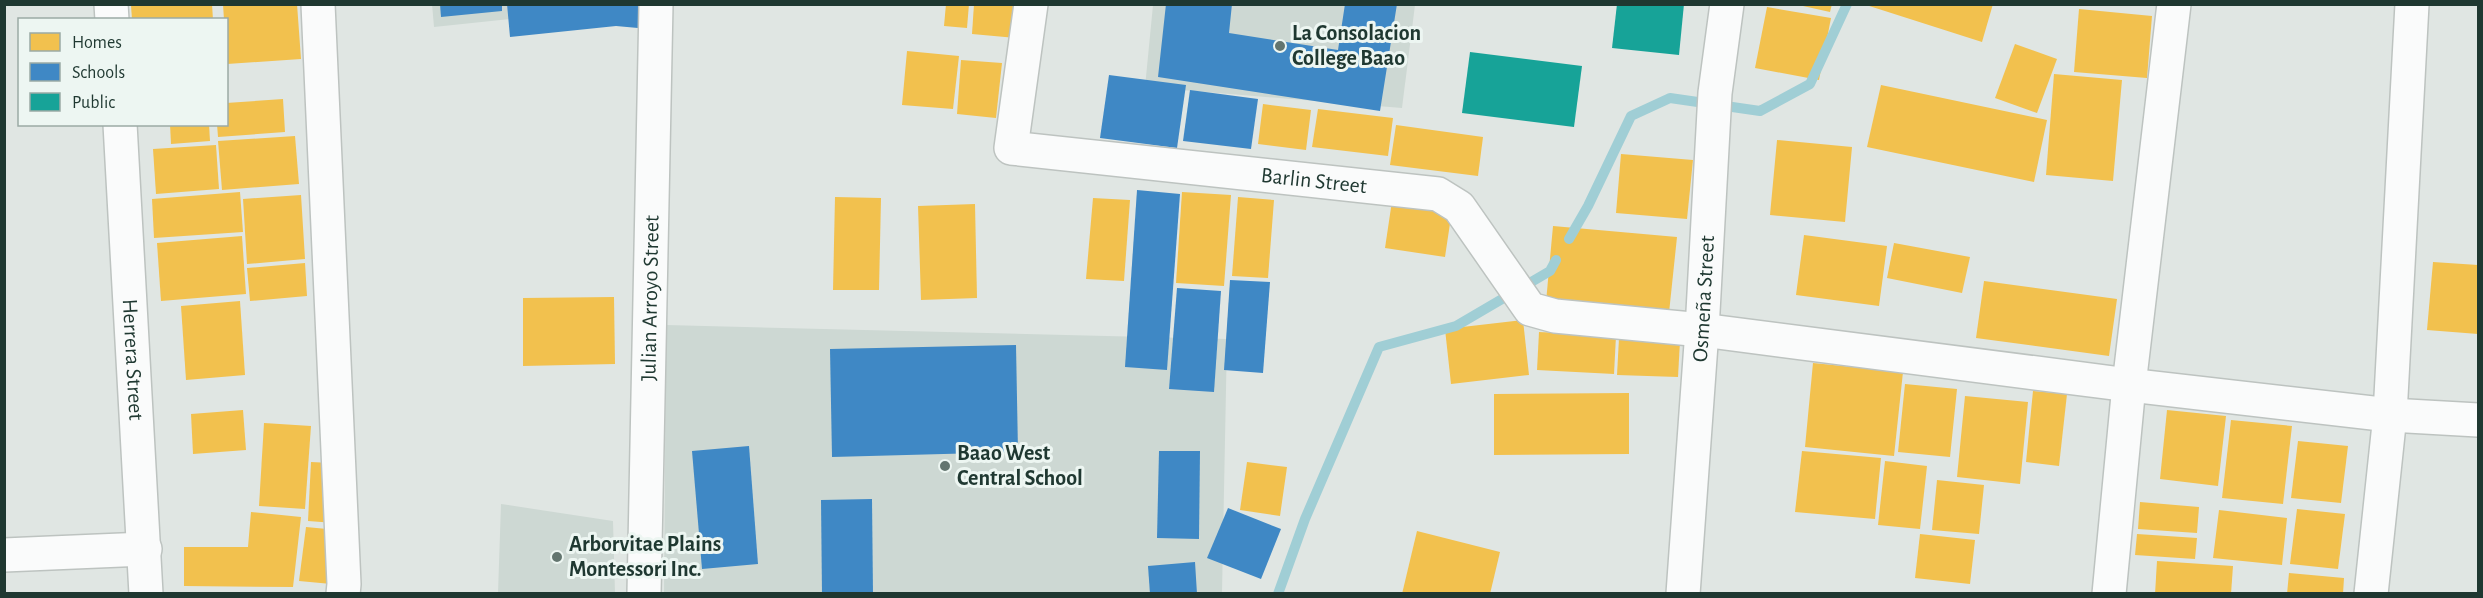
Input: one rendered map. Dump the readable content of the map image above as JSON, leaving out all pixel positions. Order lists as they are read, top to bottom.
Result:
{
  "streets": {
    "street": [
      "Barlin Street",
      "Julian Arroyo Street",
      "Osmeña Street",
      "Herrera Street"
    ]
  },
  "crossings": [
    ["Barlin Street", "Osmeña Street"]
  ],
  "places": ["La Consolacion College Baao", "Baao West Central School", "Arborvitae Plains Montessori Inc."],
  "legend": ["Homes", "Schools", "Public"]
}
